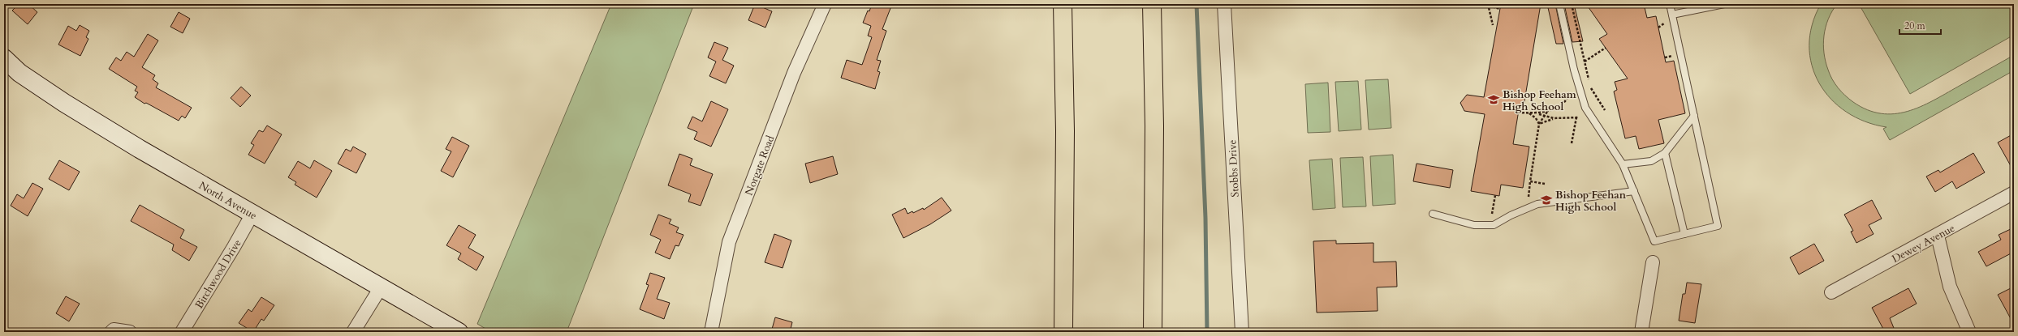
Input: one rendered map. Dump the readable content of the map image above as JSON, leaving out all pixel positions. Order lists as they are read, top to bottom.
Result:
{
  "streets": {
    "main road": ["North Avenue"],
    "street": [
      "Norgate Road",
      "Stobbs Drive",
      "Dewey Avenue",
      "Birchwood Drive"
    ]
  },
  "crossings": [
    ["North Avenue", "Birchwood Drive"]
  ],
  "places": {
    "school or university": ["Bishop Feeham High School", "Bishop Feehan High School"]
  },
  "scale_bar": "20 m"
}
